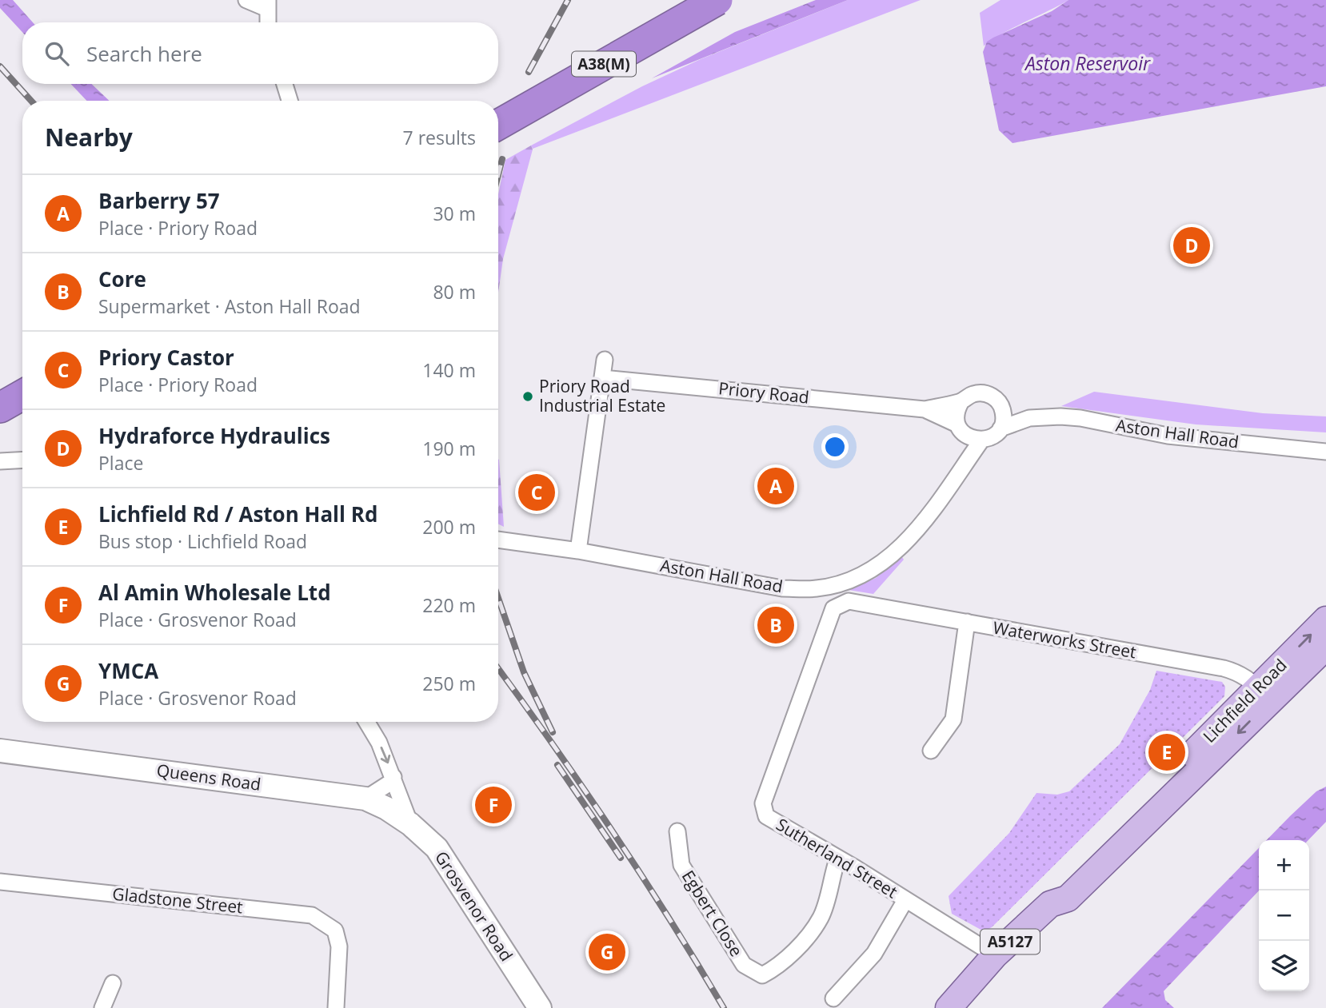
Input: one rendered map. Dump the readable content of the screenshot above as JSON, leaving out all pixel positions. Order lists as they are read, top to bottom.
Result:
{
  "streets": {
    "highway": ["A38(M)"],
    "main road": [
      "Lichfield Road",
      "Queens Road",
      "Grosvenor Road",
      "A5127"
    ],
    "street": [
      "Priory Road",
      "Aston Hall Road",
      "Waterworks Street",
      "Sutherland Street",
      "Gladstone Street",
      "Egbert Close"
    ]
  },
  "crossings": [
    ["Priory Road", "Aston Hall Road"],
    ["Waterworks Street", "Lichfield Road"],
    ["Waterworks Street", "Sutherland Street"],
    ["Lichfield Road", "Sutherland Street"],
    ["Queens Road", "Grosvenor Road"],
    ["Sutherland Street", "Egbert Close"]
  ],
  "water": ["Aston Reservoir"],
  "places": ["Priory Road Industrial Estate"],
  "page": {
    "search": "Search here",
    "heading": ["Nearby", "7 results"],
    "list": [
      {
        "mark": "A",
        "name": "Barberry 57",
        "note": "Place · Priory Road",
        "value": "30 m"
      },
      {
        "mark": "B",
        "name": "Core",
        "note": "Supermarket · Aston Hall Road",
        "value": "80 m"
      },
      {
        "mark": "C",
        "name": "Priory Castor",
        "note": "Place · Priory Road",
        "value": "140 m"
      },
      {
        "mark": "D",
        "name": "Hydraforce Hydraulics",
        "note": "Place",
        "value": "190 m"
      },
      {
        "mark": "E",
        "name": "Lichfield Rd / Aston Hall Rd",
        "note": "Bus stop · Lichfield Road",
        "value": "200 m"
      },
      {
        "mark": "F",
        "name": "Al Amin Wholesale Ltd",
        "note": "Place · Grosvenor Road",
        "value": "220 m"
      },
      {
        "mark": "G",
        "name": "YMCA",
        "note": "Place · Grosvenor Road",
        "value": "250 m"
      }
    ],
    "pins": [
      "D",
      "A",
      "C",
      "B",
      "E",
      "F",
      "G"
    ],
    "map_buttons": ["+", "−"]
  }
}
